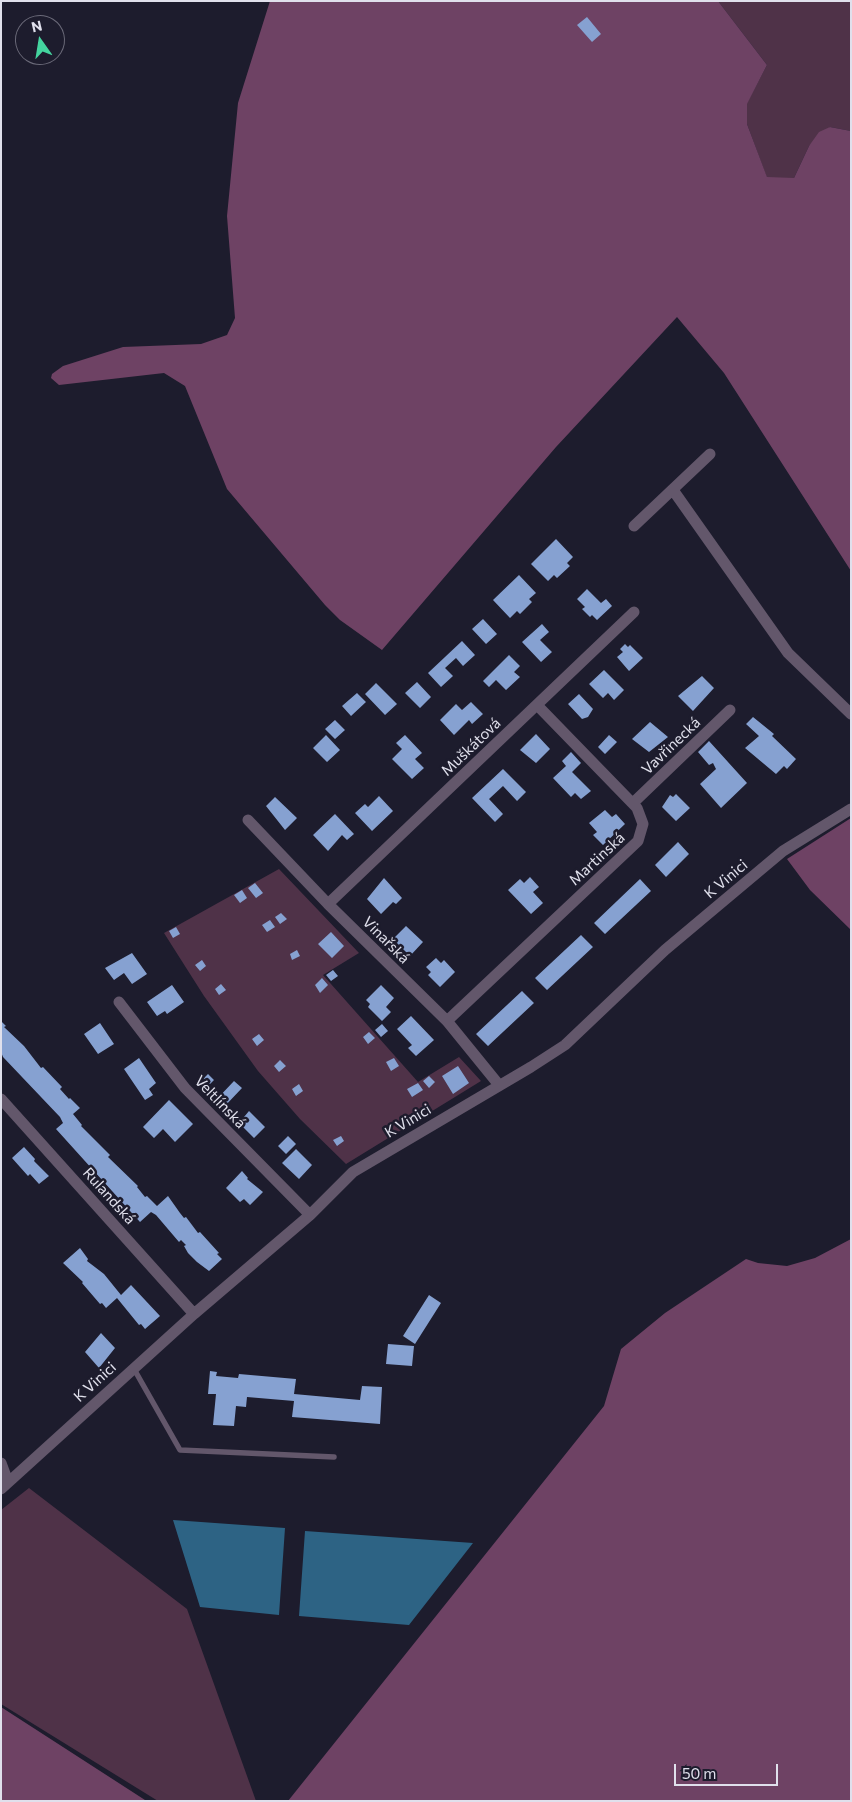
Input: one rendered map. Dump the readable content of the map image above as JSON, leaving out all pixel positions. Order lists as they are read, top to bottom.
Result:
{
  "streets": {
    "street": [
      "Vavřinecká",
      "Muškátová",
      "Martinská",
      "K Vinici",
      "Vinařská",
      "Veltlínská",
      "Rulandská"
    ]
  },
  "crossings": [
    ["Vavřinecká", "Martinská"],
    ["Muškátová", "Martinská"],
    ["Muškátová", "Vinařská"],
    ["Martinská", "Vinařská"],
    ["K Vinici", "Vinařská"],
    ["K Vinici", "Veltlínská"],
    ["K Vinici", "Rulandská"]
  ],
  "scale_bar": "50 m",
  "north": "top"
}
